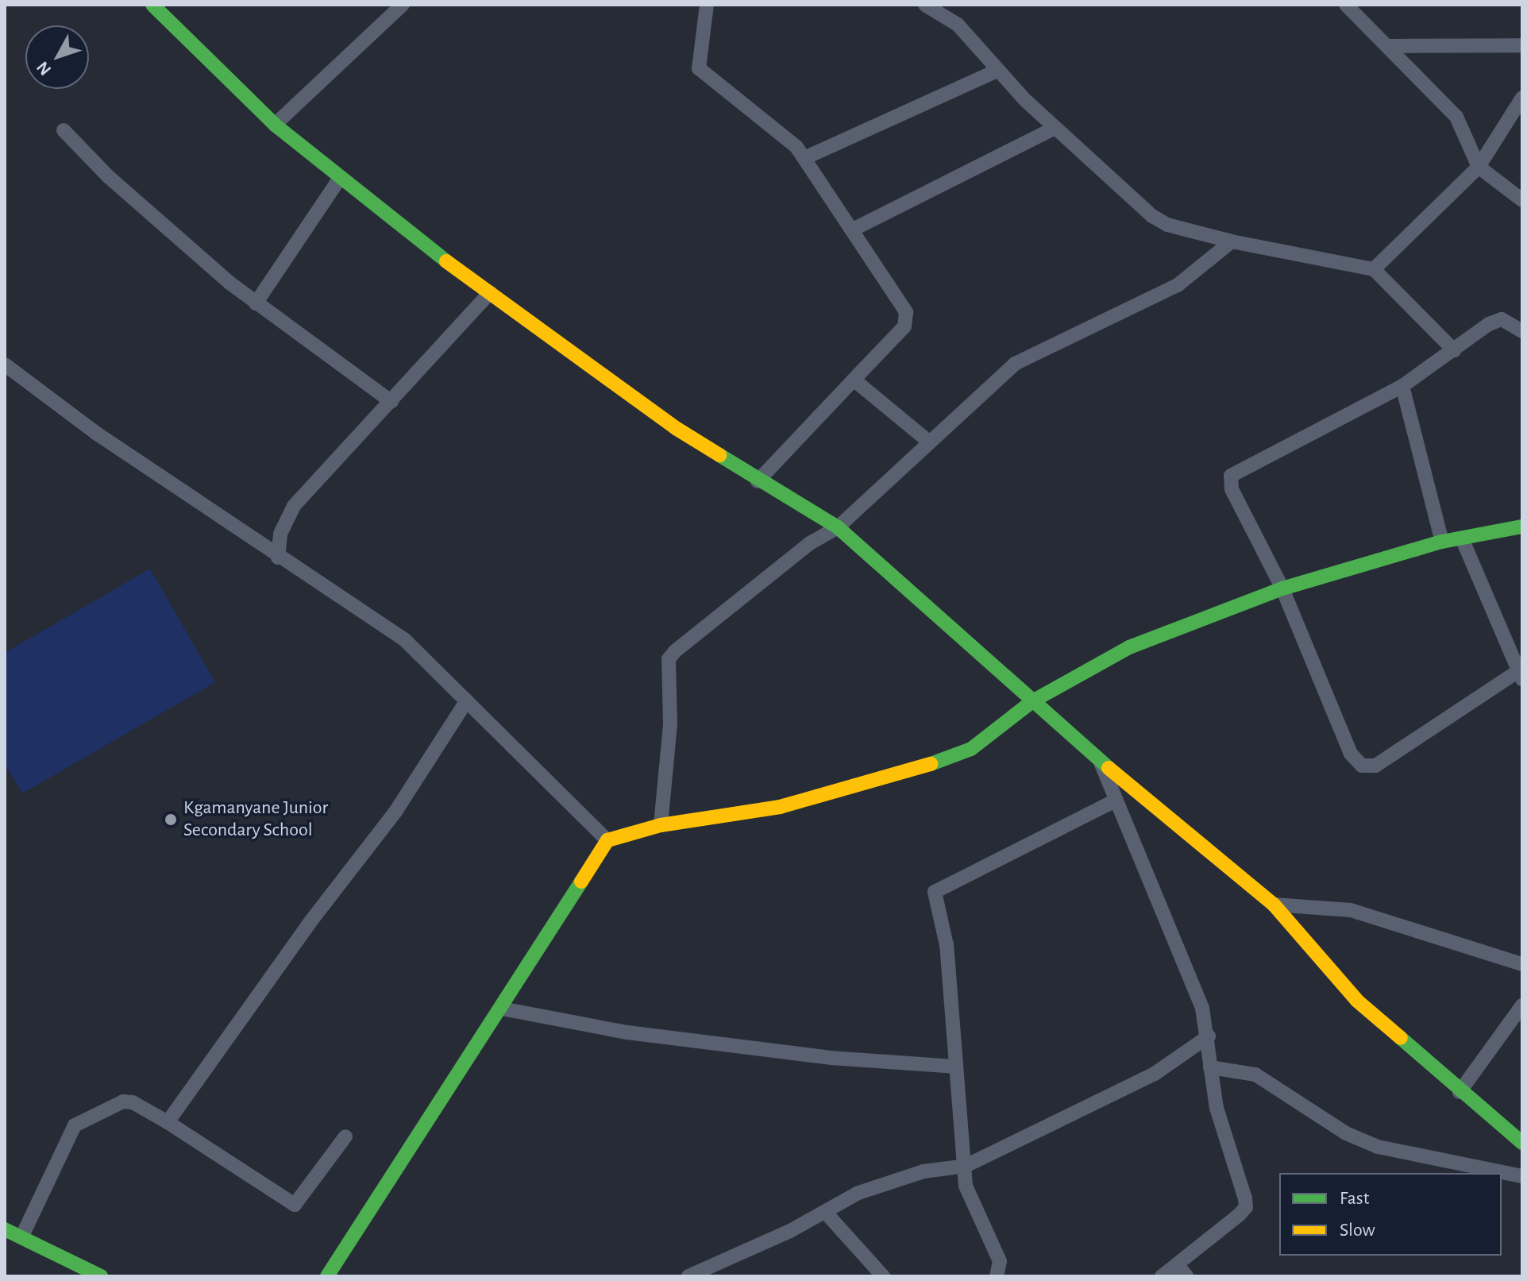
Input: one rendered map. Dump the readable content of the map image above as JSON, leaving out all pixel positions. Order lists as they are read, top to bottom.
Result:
{
  "places": ["Kgamanyane Junior Secondary School"],
  "legend": ["Fast", "Slow"],
  "north": "bottom left"
}
